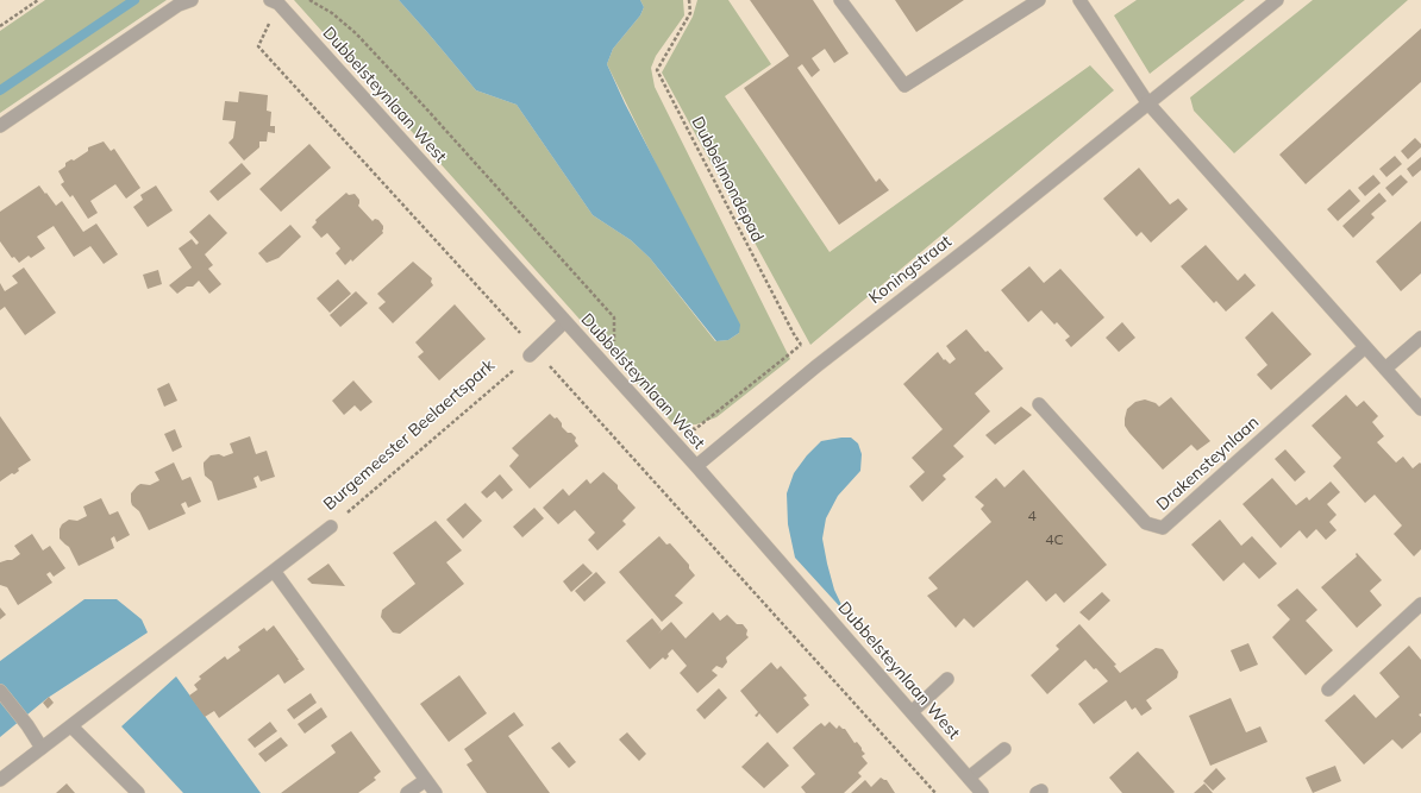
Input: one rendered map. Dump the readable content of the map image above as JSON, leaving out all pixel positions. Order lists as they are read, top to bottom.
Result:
{
  "streets": {
    "street": [
      "Dubbelsteynlaan West",
      "Koningstraat",
      "Burgemeester Beelaertspark",
      "Drakensteynlaan"
    ],
    "path": ["Dubbelmondepad"]
  },
  "crossings": [
    ["Dubbelsteynlaan West", "Koningstraat"],
    ["Dubbelmondepad", "Koningstraat"]
  ],
  "house_numbers": ["4", "4C"]
}
